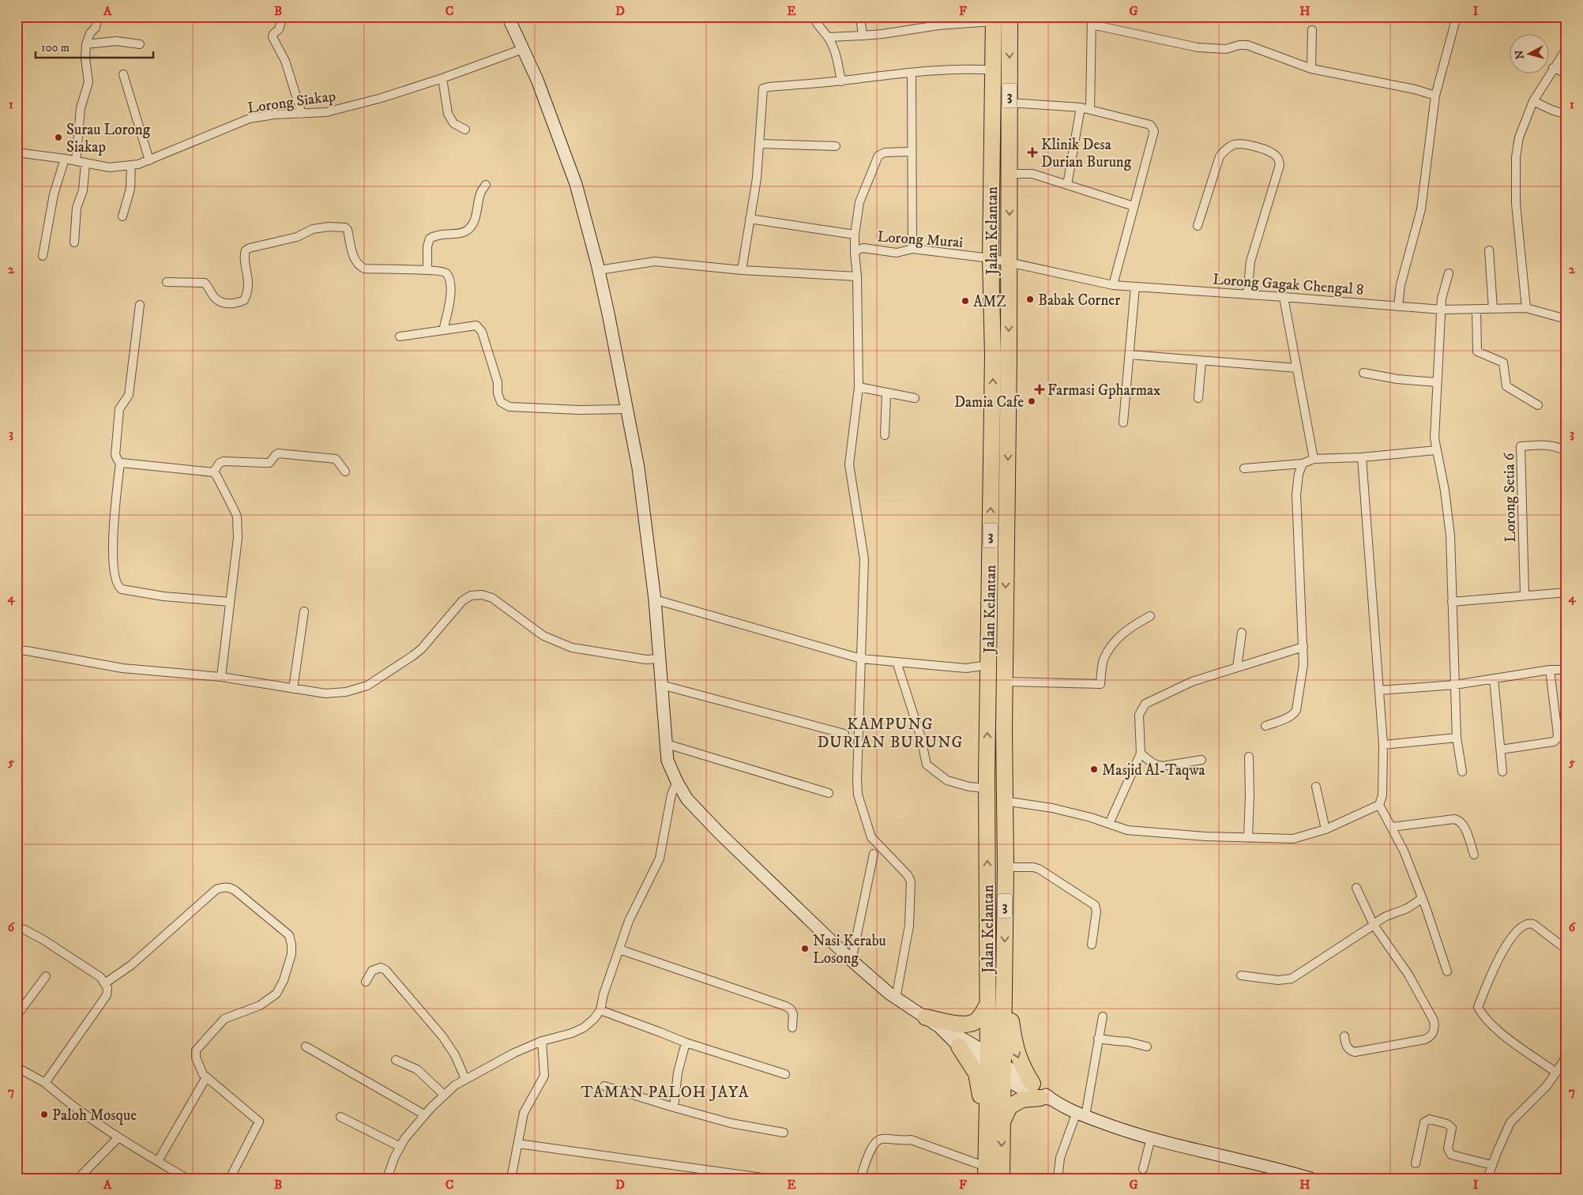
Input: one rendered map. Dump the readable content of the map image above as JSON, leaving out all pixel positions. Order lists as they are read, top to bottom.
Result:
{
  "streets": {
    "highway": ["3", "Jalan Kelantan"],
    "street": [
      "Lorong Siakap",
      "Lorong Murai",
      "Lorong Gagak Chengal 8",
      "Lorong Setia 6"
    ]
  },
  "crossings": [
    ["Jalan Kelantan", "Lorong Murai"],
    ["Jalan Kelantan", "Lorong Gagak Chengal 8"],
    ["Lorong Murai", "Lorong Gagak Chengal 8"]
  ],
  "districts": ["KAMPUNG DURIAN BURUNG", "TAMAN PALOH JAYA"],
  "places": {
    "other": [
      "Surau Lorong Siakap",
      "Babak Corner",
      "AMZ",
      "Damia Cafe",
      "Masjid Al-Taqwa",
      "Nasi Kerabu Losong",
      "Paloh Mosque"
    ],
    "health": ["Klinik Desa Durian Burung", "Farmasi Gpharmax"]
  },
  "scale_bar": "100 m",
  "north": "left",
  "grid": {
    "columns": [
      "A",
      "B",
      "C",
      "D",
      "E",
      "F",
      "G",
      "H",
      "I"
    ],
    "rows": [
      "1",
      "2",
      "3",
      "4",
      "5",
      "6",
      "7"
    ]
  }
}
